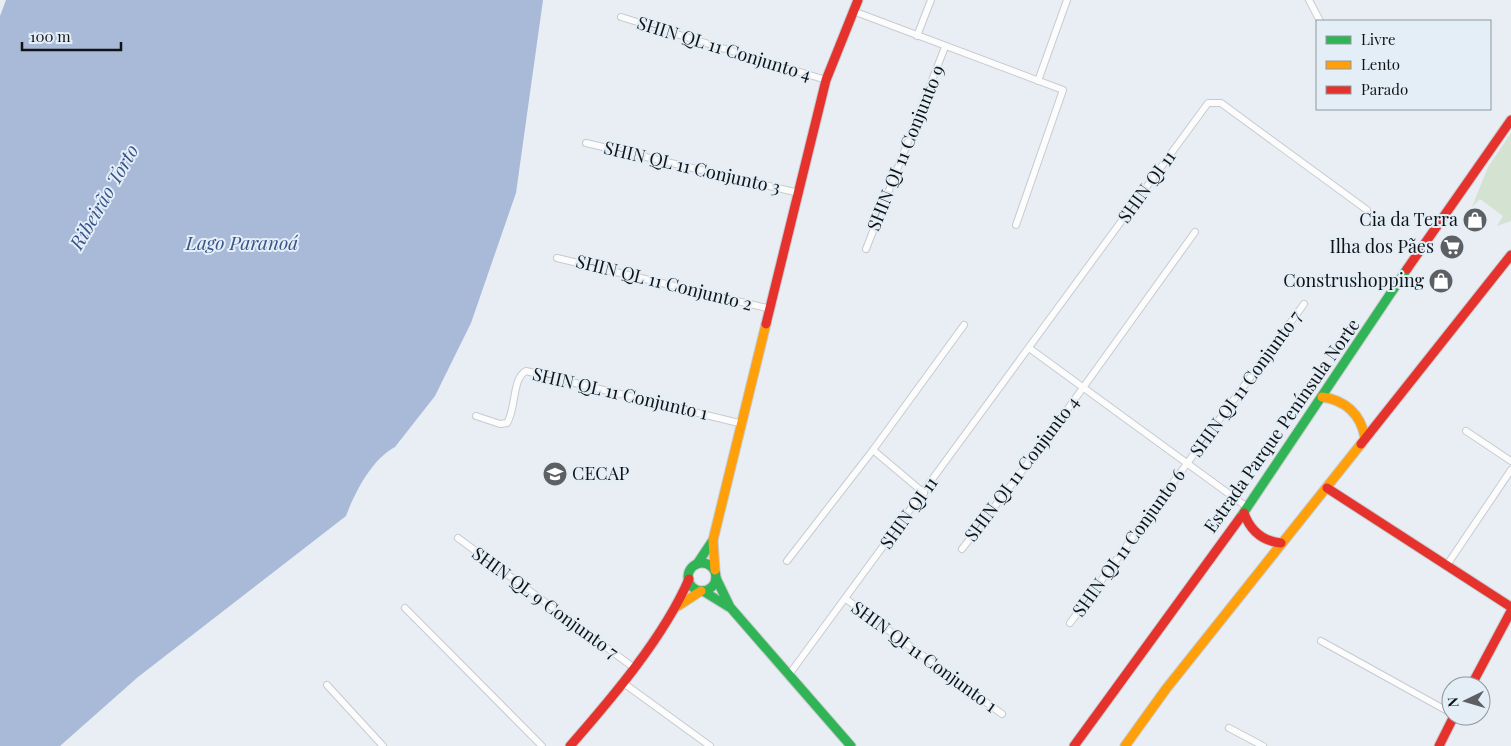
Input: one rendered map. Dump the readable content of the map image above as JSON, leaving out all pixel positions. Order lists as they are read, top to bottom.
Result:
{
  "streets": {
    "street": [
      "SHIN QL 11 Conjunto 4",
      "SHIN QI 11 Conjunto 9",
      "SHIN QL 11 Conjunto 3",
      "SHIN QI 11",
      "SHIN QL 11 Conjunto 2",
      "SHIN QI 11 Conjunto 7",
      "SHIN QL 11 Conjunto 1",
      "Estrada Parque Península Norte",
      "SHIN QI 11 Conjunto 4",
      "SHIN QI 11 Conjunto 6",
      "SHIN QL 9 Conjunto 7",
      "SHIN QI 11 Conjunto 1"
    ]
  },
  "crossings": [
    ["SHIN QI 11", "SHIN QI 11 Conjunto 1"],
    ["SHIN QI 11 Conjunto 7", "SHIN QI 11 Conjunto 6"]
  ],
  "water": ["Ribeirão Torto", "Lago Paranoá"],
  "places": {
    "shop": ["Cia da Terra", "Construshopping"],
    "supermarket": ["Ilha dos Pães"],
    "school or university": ["CECAP"]
  },
  "legend": ["Livre", "Lento", "Parado"],
  "scale_bar": "100 m",
  "north": "left"
}
